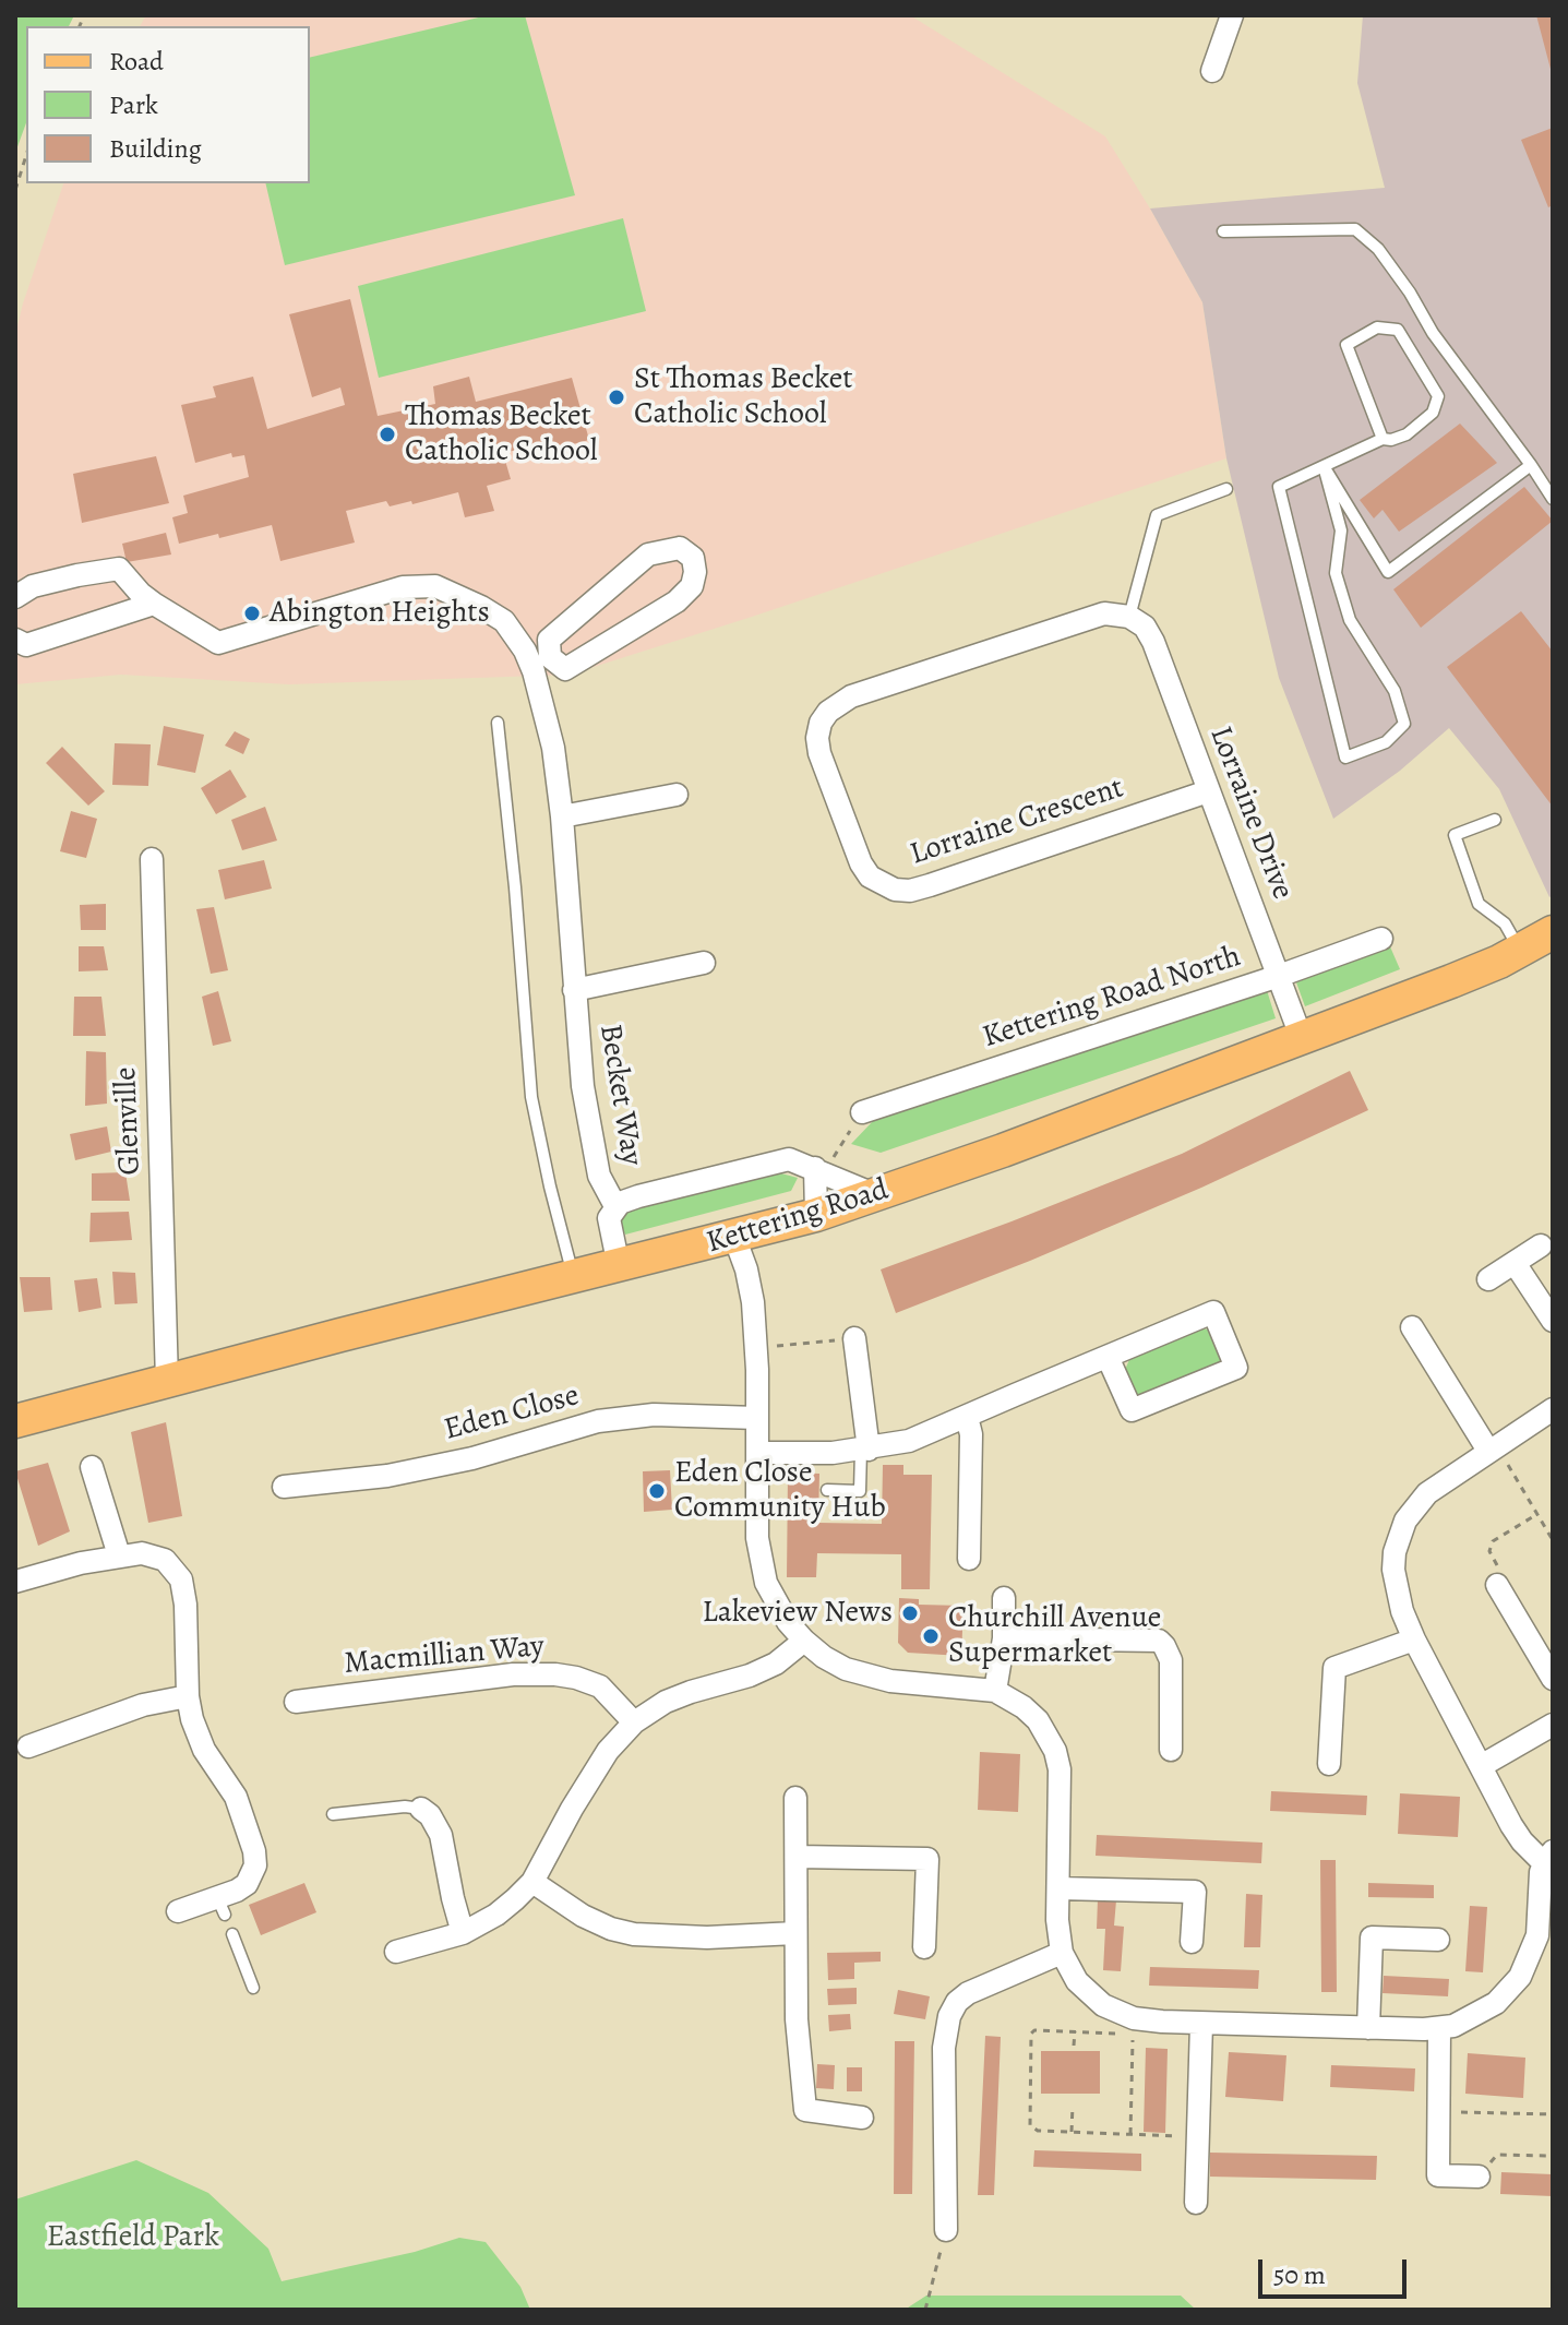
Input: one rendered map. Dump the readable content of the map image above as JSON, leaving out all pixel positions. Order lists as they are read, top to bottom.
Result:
{
  "streets": {
    "main road": ["Kettering Road"],
    "street": [
      "Lorraine Drive",
      "Lorraine Crescent",
      "Kettering Road North",
      "Becket Way",
      "Glenville",
      "Eden Close",
      "Macmillian Way"
    ]
  },
  "crossings": [
    ["Lorraine Drive", "Lorraine Crescent"],
    ["Lorraine Drive", "Kettering Road North"],
    ["Lorraine Drive", "Kettering Road"],
    ["Glenville", "Kettering Road"]
  ],
  "parks": ["Eastfield Park"],
  "places": [
    "St Thomas Becket Catholic School",
    "Thomas Becket Catholic School",
    "Abington Heights",
    "Eden Close Community Hub",
    "Lakeview News",
    "Churchill Avenue Supermarket"
  ],
  "legend": ["Road", "Park", "Building"],
  "scale_bar": "50 m"
}
